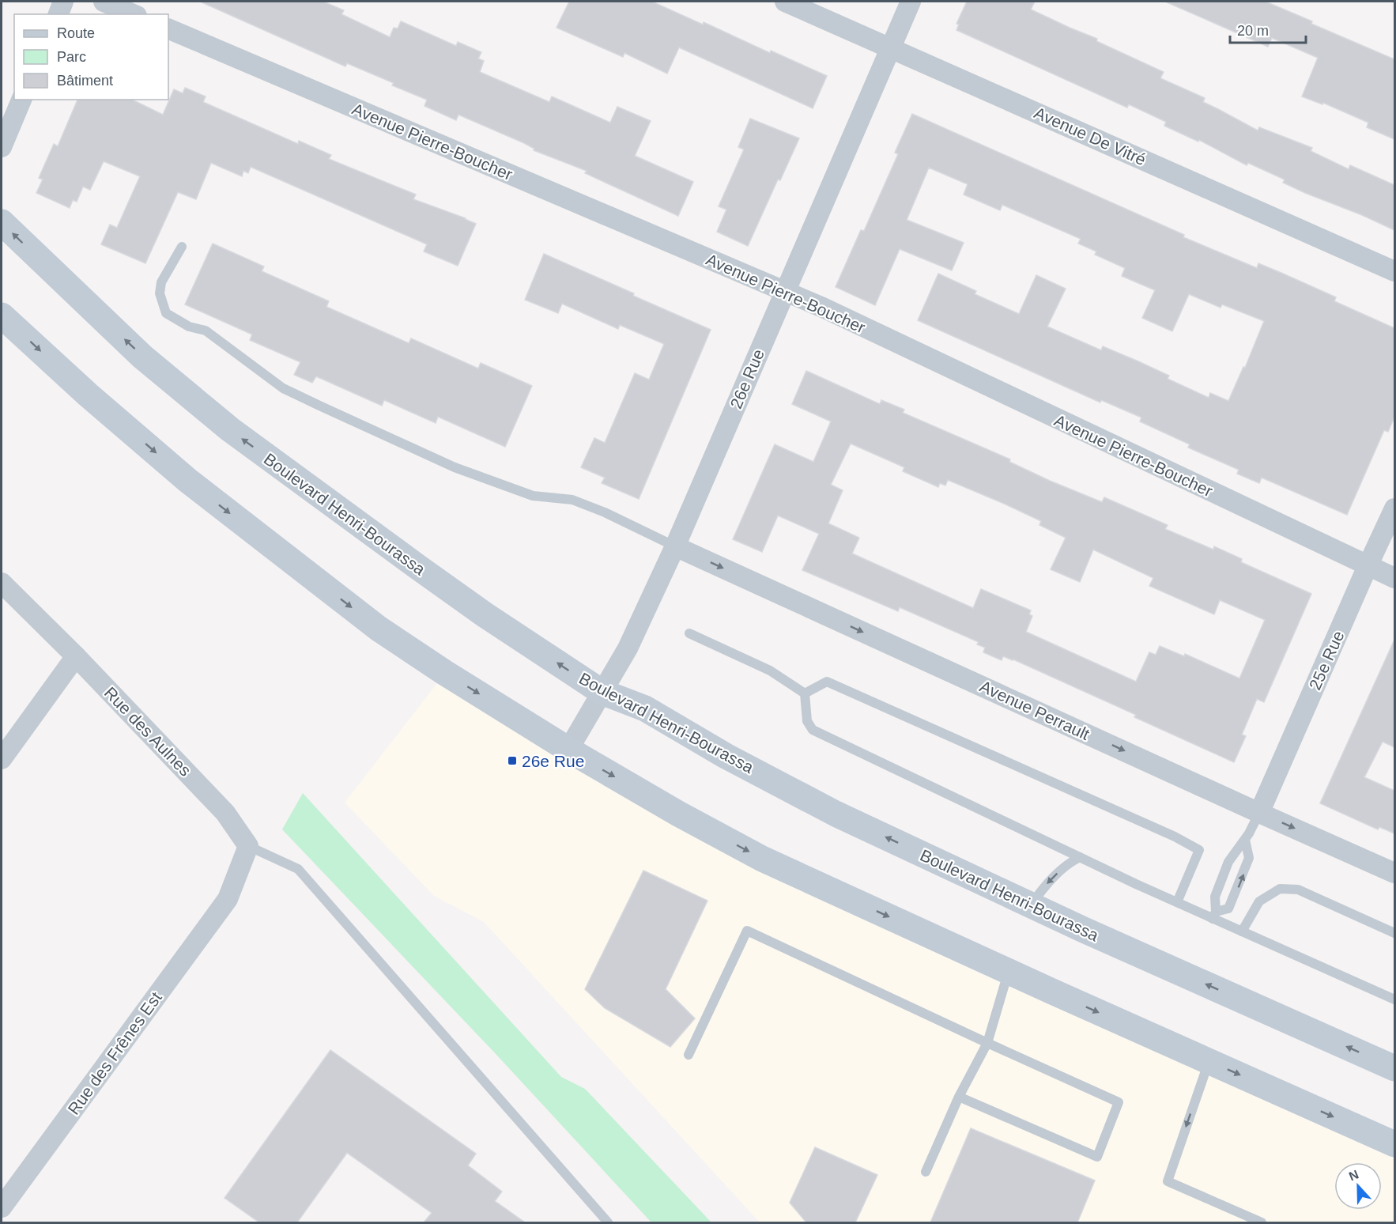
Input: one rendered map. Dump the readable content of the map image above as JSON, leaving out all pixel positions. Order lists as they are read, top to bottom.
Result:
{
  "streets": {
    "main road": ["Boulevard Henri-Bourassa"],
    "street": [
      "Avenue De Vitré",
      "Avenue Pierre-Boucher",
      "26e Rue",
      "25e Rue",
      "Avenue Perrault",
      "Rue des Aulnes",
      "Rue des Frênes Est"
    ]
  },
  "crossings": [
    ["Avenue De Vitré", "26e Rue"],
    ["Avenue Pierre-Boucher", "26e Rue"],
    ["Avenue Pierre-Boucher", "25e Rue"],
    ["26e Rue", "Boulevard Henri-Bourassa"],
    ["26e Rue", "Avenue Perrault"],
    ["25e Rue", "Avenue Perrault"],
    ["Rue des Aulnes", "Rue des Frênes Est"]
  ],
  "one_way": ["Avenue Perrault"],
  "places": {
    "transit": ["26e Rue"]
  },
  "legend": ["Route", "Parc", "Bâtiment"],
  "scale_bar": "20 m",
  "north": "top"
}
